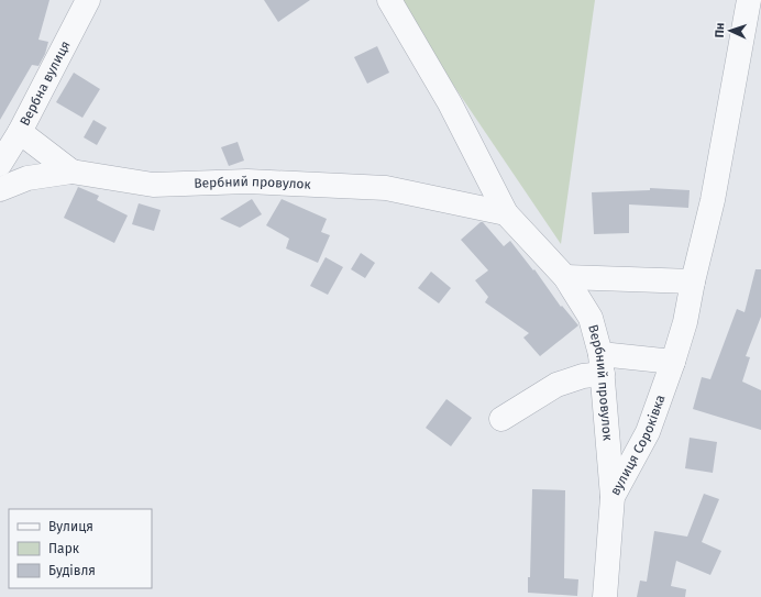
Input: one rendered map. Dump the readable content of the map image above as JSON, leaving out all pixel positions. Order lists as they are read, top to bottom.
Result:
{
  "streets": {
    "street": ["Вербна вулиця", "Вербний провулок", "вулиця Сороківка"]
  },
  "crossings": [
    ["Вербний провулок", "вулиця Сороківка"]
  ],
  "legend": ["Вулиця", "Парк", "Будівля"],
  "north": "left"
}
